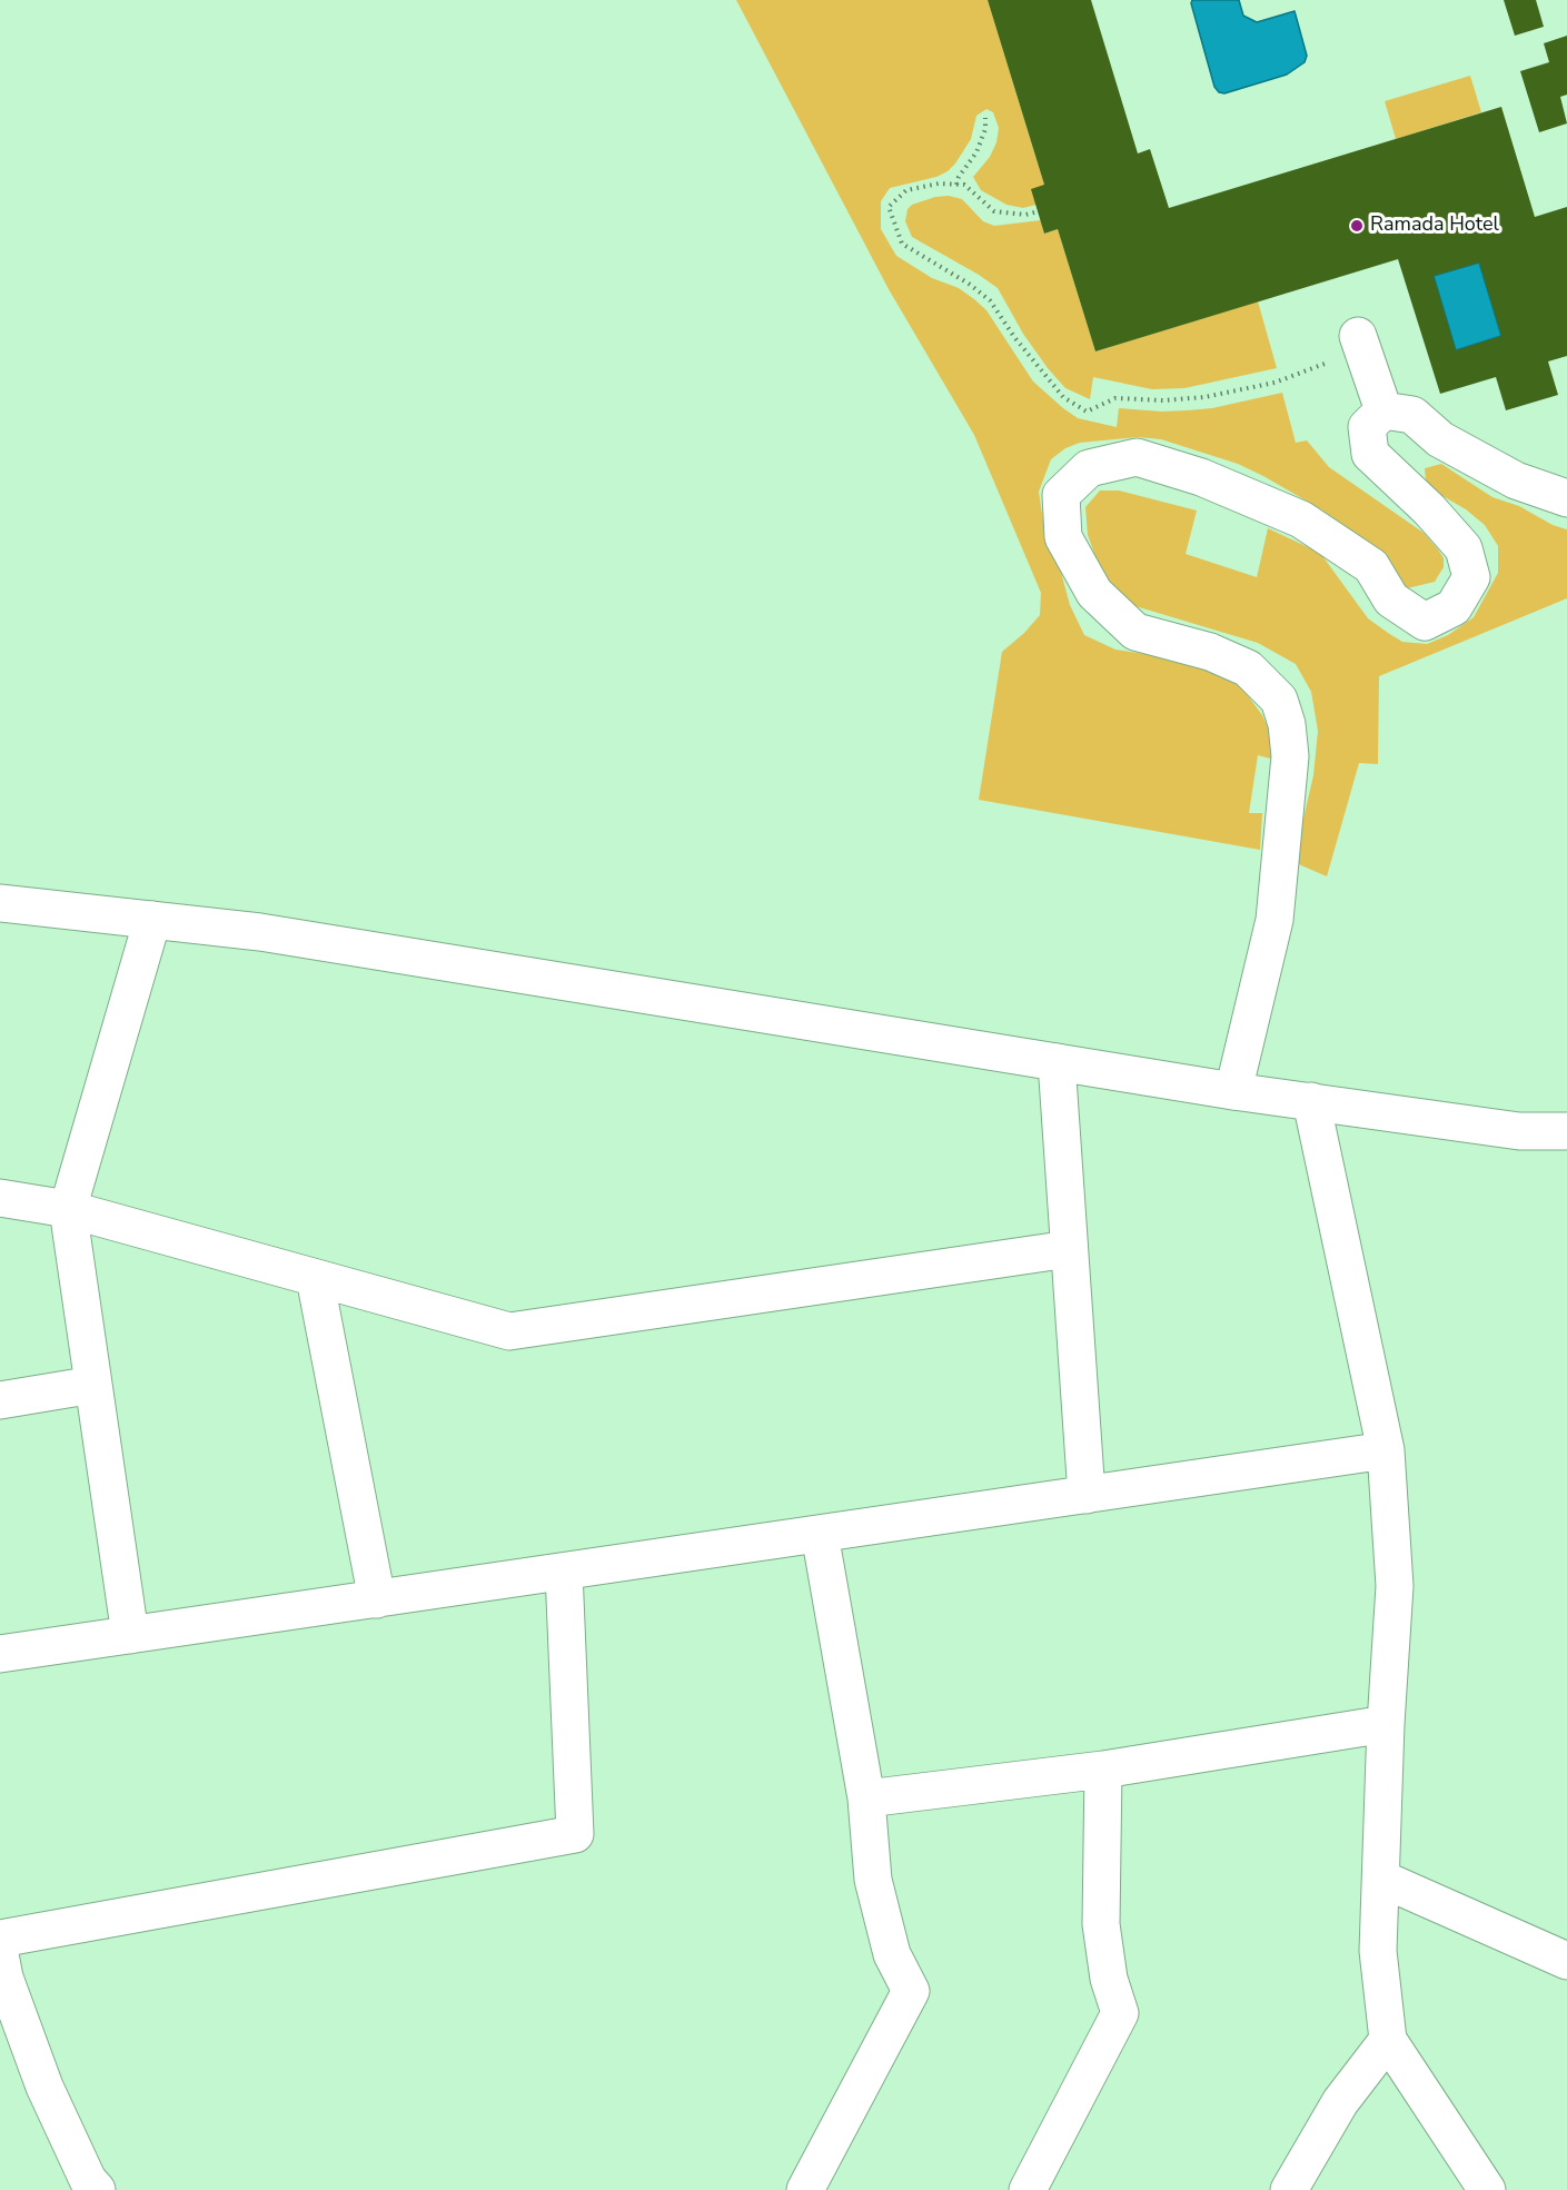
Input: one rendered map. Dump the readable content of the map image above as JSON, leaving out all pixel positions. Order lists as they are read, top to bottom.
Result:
{
  "places": ["Ramada Hotel"]
}
